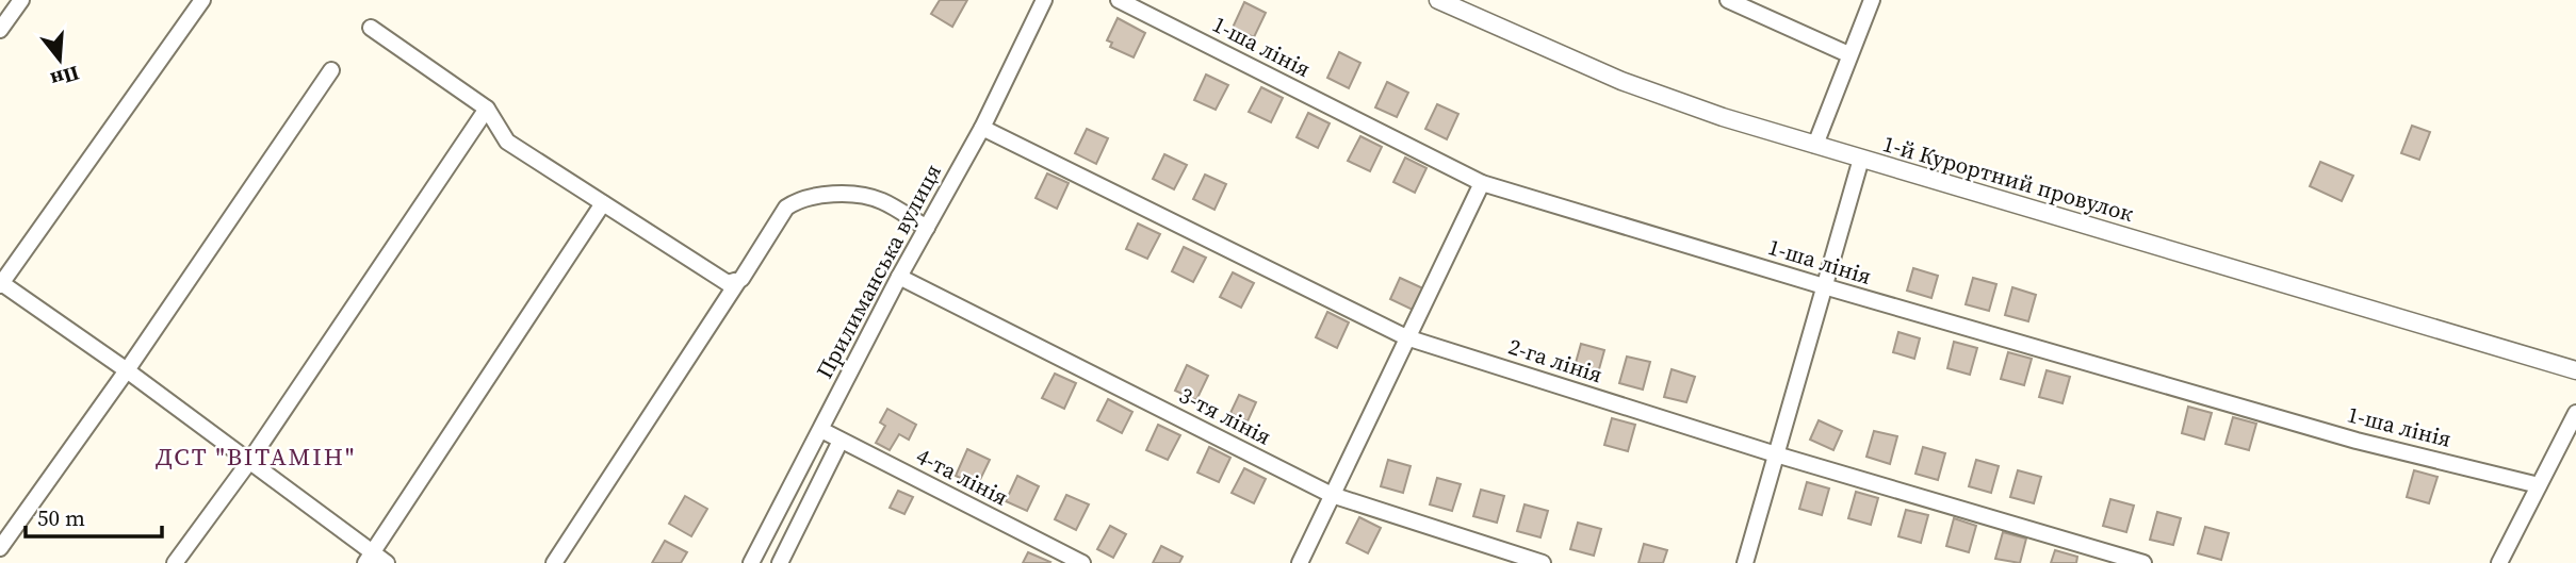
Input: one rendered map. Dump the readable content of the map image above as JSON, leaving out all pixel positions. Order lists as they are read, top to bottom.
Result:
{
  "streets": {
    "street": [
      "1-ша лінія",
      "1-й Курортний провулок",
      "Прилиманська вулиця",
      "2-га лінія",
      "3-тя лінія",
      "4-та лінія"
    ]
  },
  "crossings": [
    ["Прилиманська вулиця", "2-га лінія"],
    ["Прилиманська вулиця", "3-тя лінія"],
    ["Прилиманська вулиця", "4-та лінія"]
  ],
  "districts": ["ДСТ \"ВІТАМІН\""],
  "scale_bar": "50 m",
  "north": "bottom"
}
